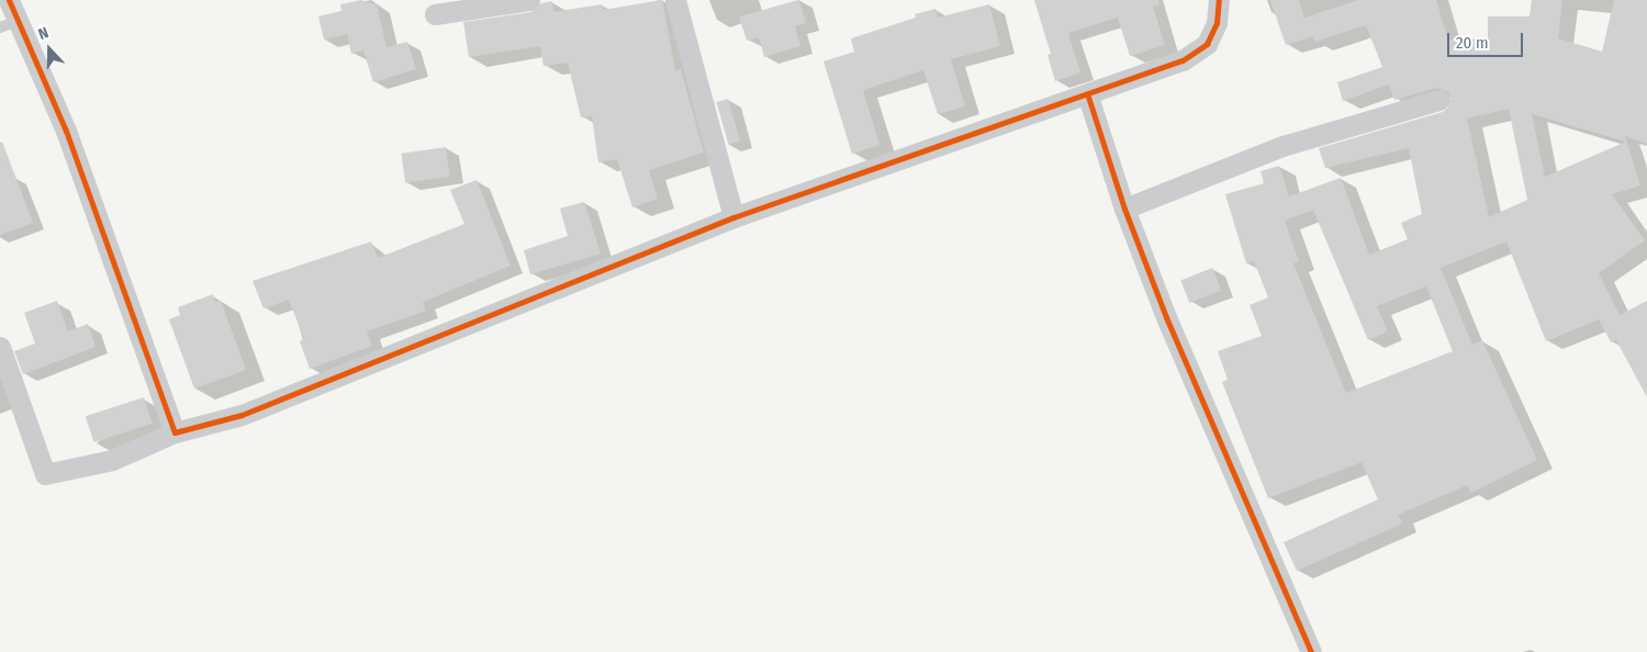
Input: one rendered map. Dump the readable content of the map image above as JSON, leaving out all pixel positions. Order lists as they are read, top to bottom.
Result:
{
  "scale_bar": "20 m",
  "north": "top"
}
